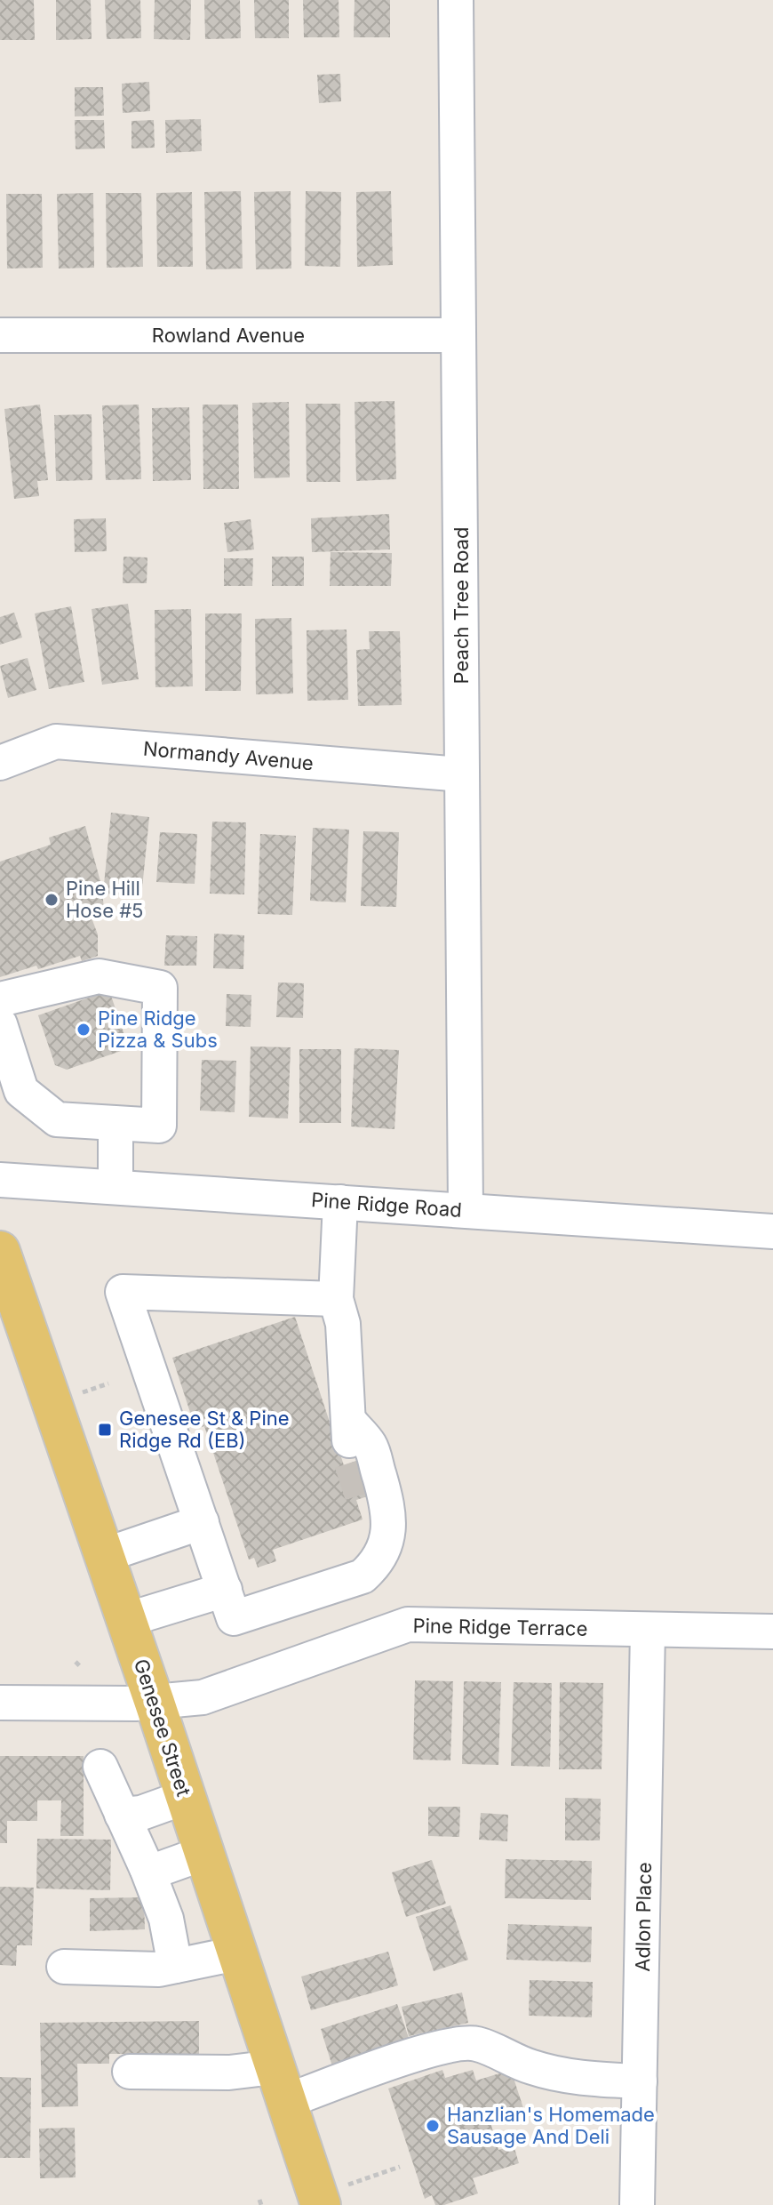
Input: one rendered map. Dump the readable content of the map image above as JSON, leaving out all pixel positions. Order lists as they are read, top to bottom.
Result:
{
  "streets": {
    "main road": ["Genesee Street"],
    "street": [
      "Rowland Avenue",
      "Peach Tree Road",
      "Normandy Avenue",
      "Pine Ridge Road",
      "Pine Ridge Terrace",
      "Adlon Place"
    ]
  },
  "crossings": [
    ["Rowland Avenue", "Peach Tree Road"],
    ["Peach Tree Road", "Normandy Avenue"],
    ["Peach Tree Road", "Pine Ridge Road"],
    ["Pine Ridge Terrace", "Genesee Street"],
    ["Pine Ridge Terrace", "Adlon Place"]
  ],
  "places": {
    "other": ["Pine Hill Hose #5", "Pine Ridge Pizza & Subs", "Hanzlian's Homemade Sausage And Deli"],
    "transit": ["Genesee St & Pine Ridge Rd (EB)"]
  }
}
